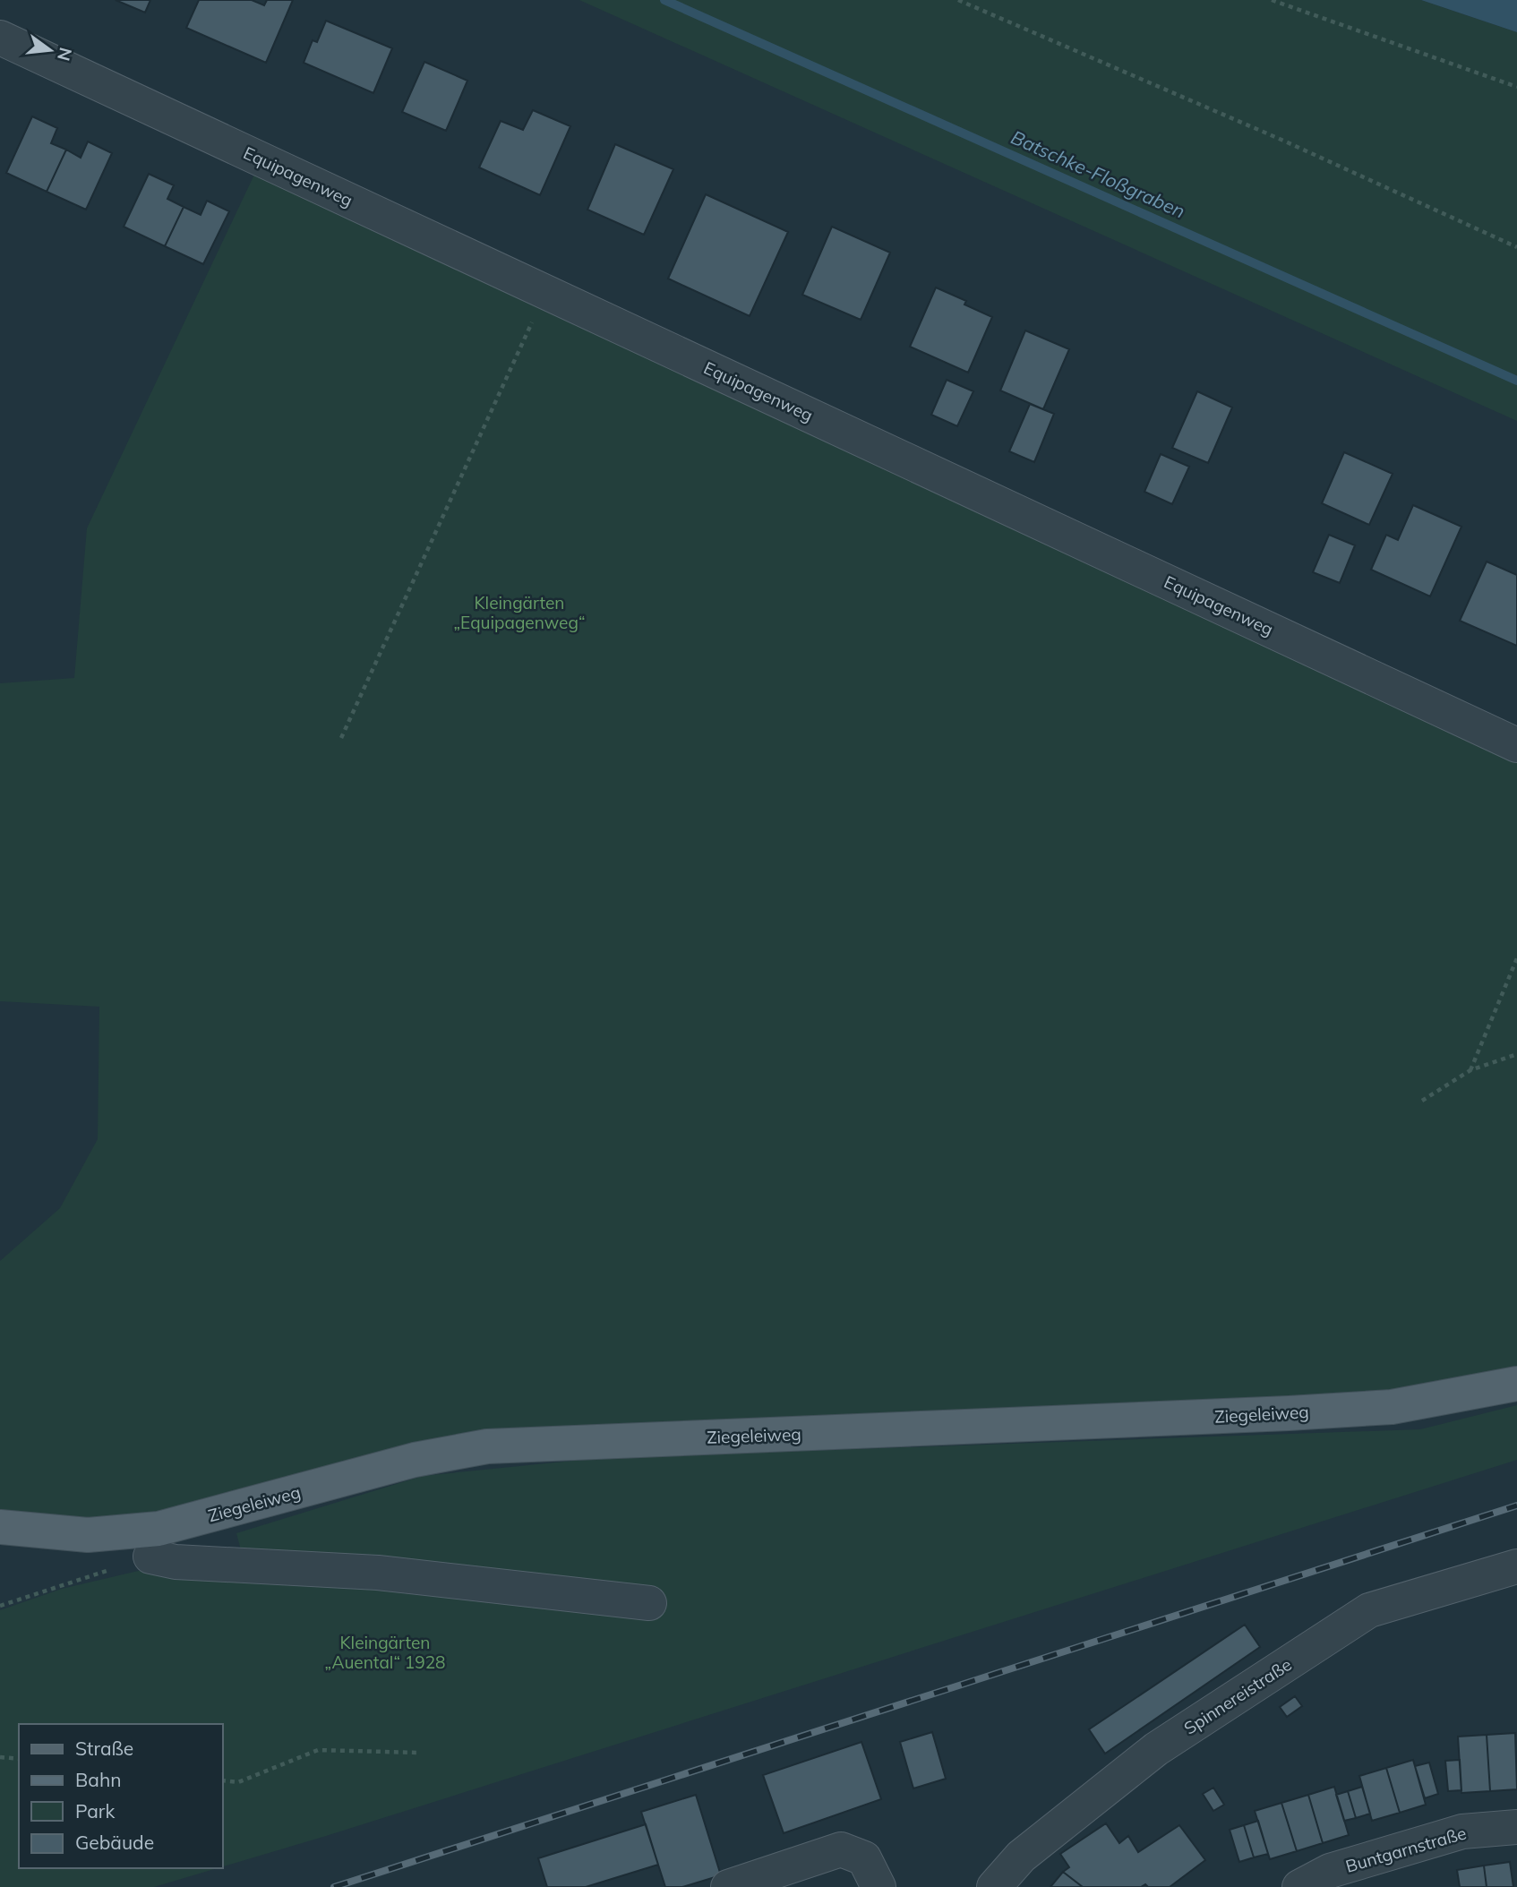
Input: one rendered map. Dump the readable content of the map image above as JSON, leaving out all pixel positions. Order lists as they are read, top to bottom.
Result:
{
  "streets": {
    "main road": ["Ziegeleiweg"],
    "street": ["Equipagenweg", "Spinnereistraße", "Buntgarnstraße"]
  },
  "water": ["Batschke‐Floßgraben"],
  "parks": ["Kleingärten „Equipagenweg“", "Kleingärten „Auental“ 1928"],
  "legend": [
    "Straße",
    "Bahn",
    "Park",
    "Gebäude"
  ],
  "north": "right"
}
